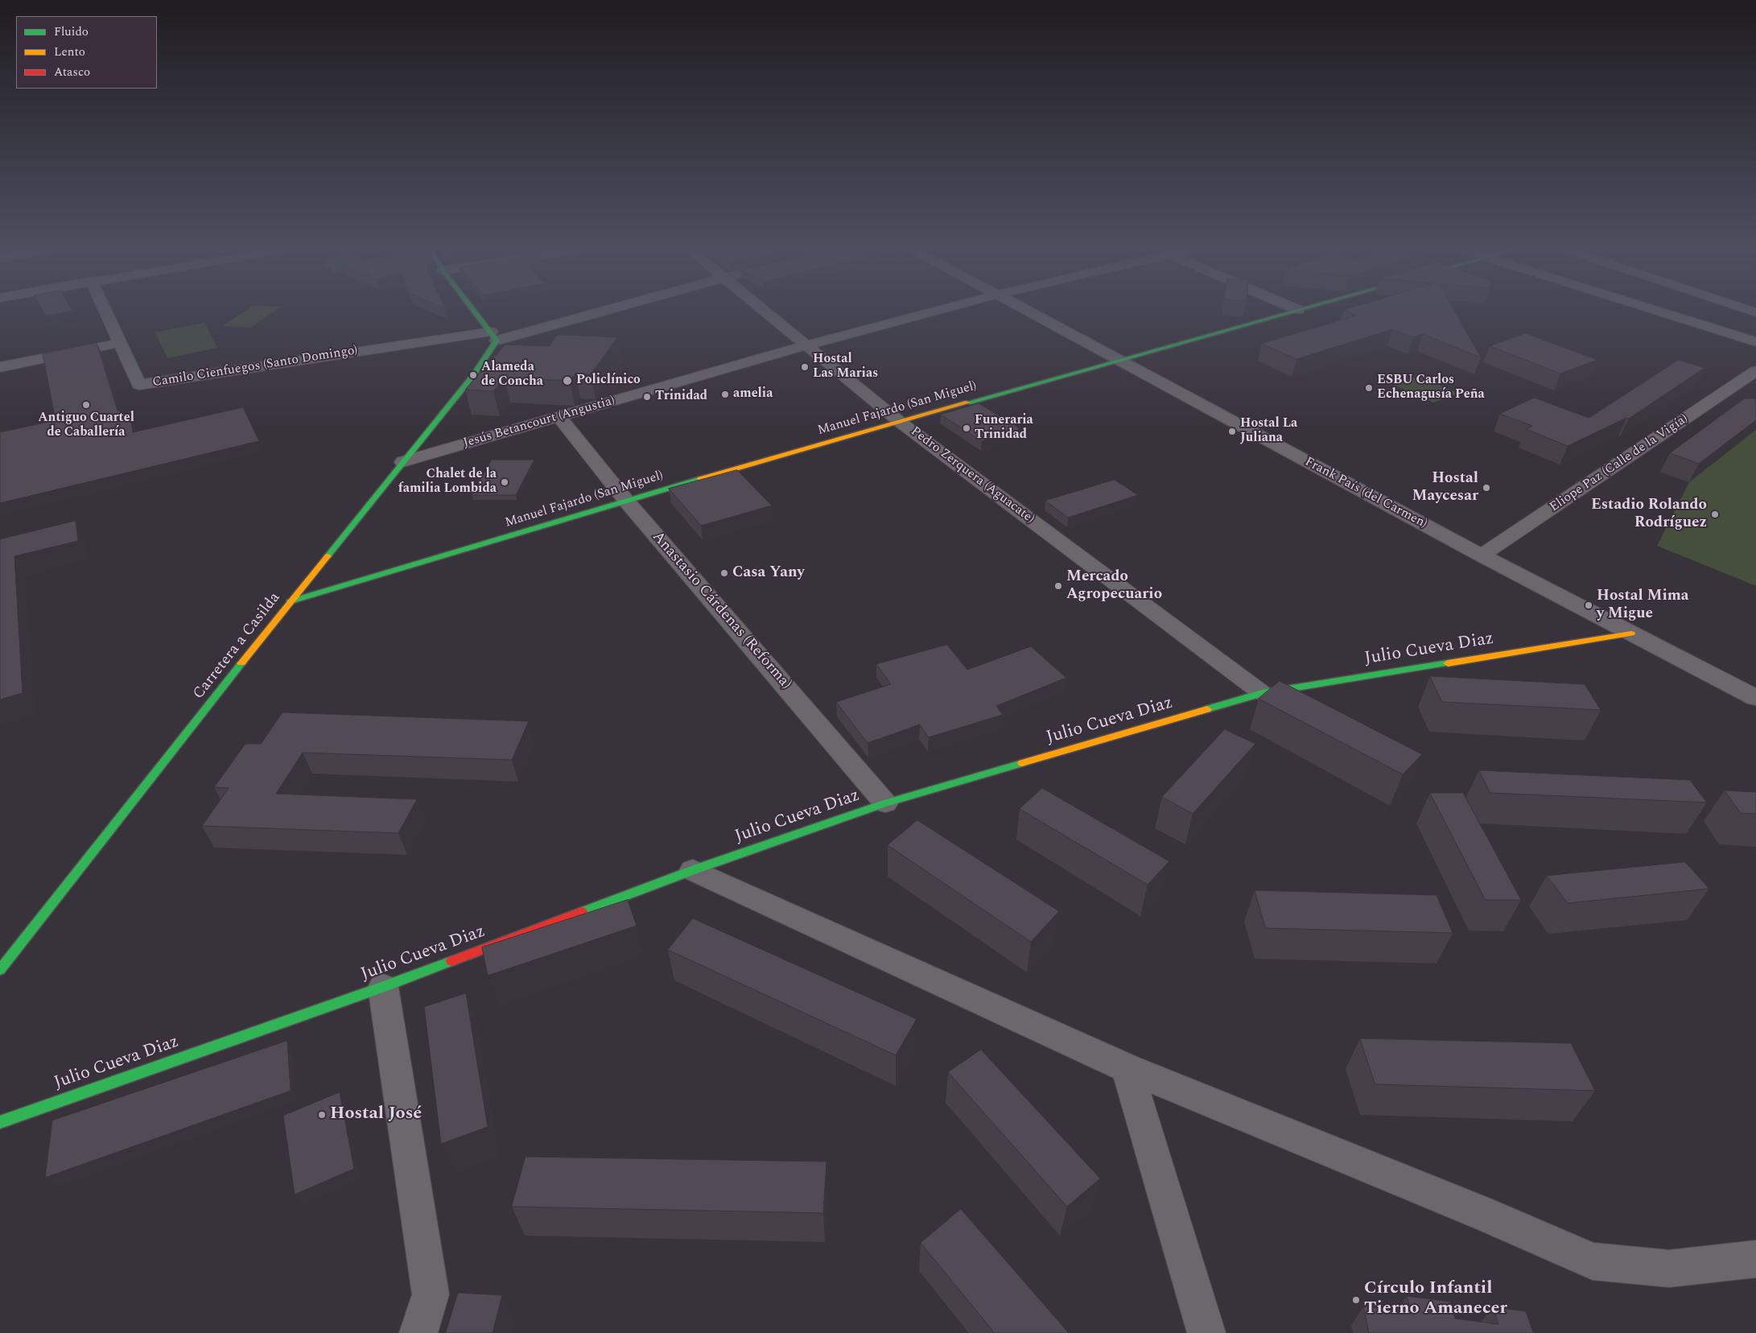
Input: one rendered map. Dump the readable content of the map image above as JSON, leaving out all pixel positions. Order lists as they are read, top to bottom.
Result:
{
  "streets": {
    "street": [
      "Camilo Cienfuegos (Santo Domingo)",
      "Manuel Fajardo (San Miguel)",
      "Jesús Betancourt (Angustia)",
      "Eliope Paz (Calle de la Vigía)",
      "Pedro Zerquera (Aguacate)",
      "Frank País (del Carmen)",
      "Anastasio Cárdenas (Reforma)",
      "Carretera a Casilda",
      "Julio Cueva Diaz"
    ]
  },
  "crossings": [
    ["Camilo Cienfuegos (Santo Domingo)", "Carretera a Casilda"],
    ["Manuel Fajardo (San Miguel)", "Pedro Zerquera (Aguacate)"],
    ["Manuel Fajardo (San Miguel)", "Frank País (del Carmen)"],
    ["Manuel Fajardo (San Miguel)", "Anastasio Cárdenas (Reforma)"],
    ["Manuel Fajardo (San Miguel)", "Carretera a Casilda"],
    ["Jesús Betancourt (Angustia)", "Pedro Zerquera (Aguacate)"],
    ["Jesús Betancourt (Angustia)", "Anastasio Cárdenas (Reforma)"],
    ["Jesús Betancourt (Angustia)", "Carretera a Casilda"],
    ["Eliope Paz (Calle de la Vigía)", "Frank País (del Carmen)"],
    ["Pedro Zerquera (Aguacate)", "Julio Cueva Diaz"],
    ["Frank País (del Carmen)", "Julio Cueva Diaz"],
    ["Anastasio Cárdenas (Reforma)", "Julio Cueva Diaz"]
  ],
  "places": [
    "Hostal Las Marias",
    "Alameda de Concha",
    "Policlínico",
    "ESBU Carlos Echenagusía Peña",
    "amelia",
    "Trinidad",
    "Antiguo Cuartel de Caballería",
    "Funeraria Trinidad",
    "Hostal La Juliana",
    "Chalet de la familia Lombida",
    "Hostal Maycesar",
    "Estadio Rolando Rodríguez",
    "Casa Yany",
    "Mercado Agropecuario",
    "Hostal Mima y Migue",
    "Hostal José",
    "Círculo Infantil Tierno Amanecer"
  ],
  "legend": ["Fluido", "Lento", "Atasco"]
}
